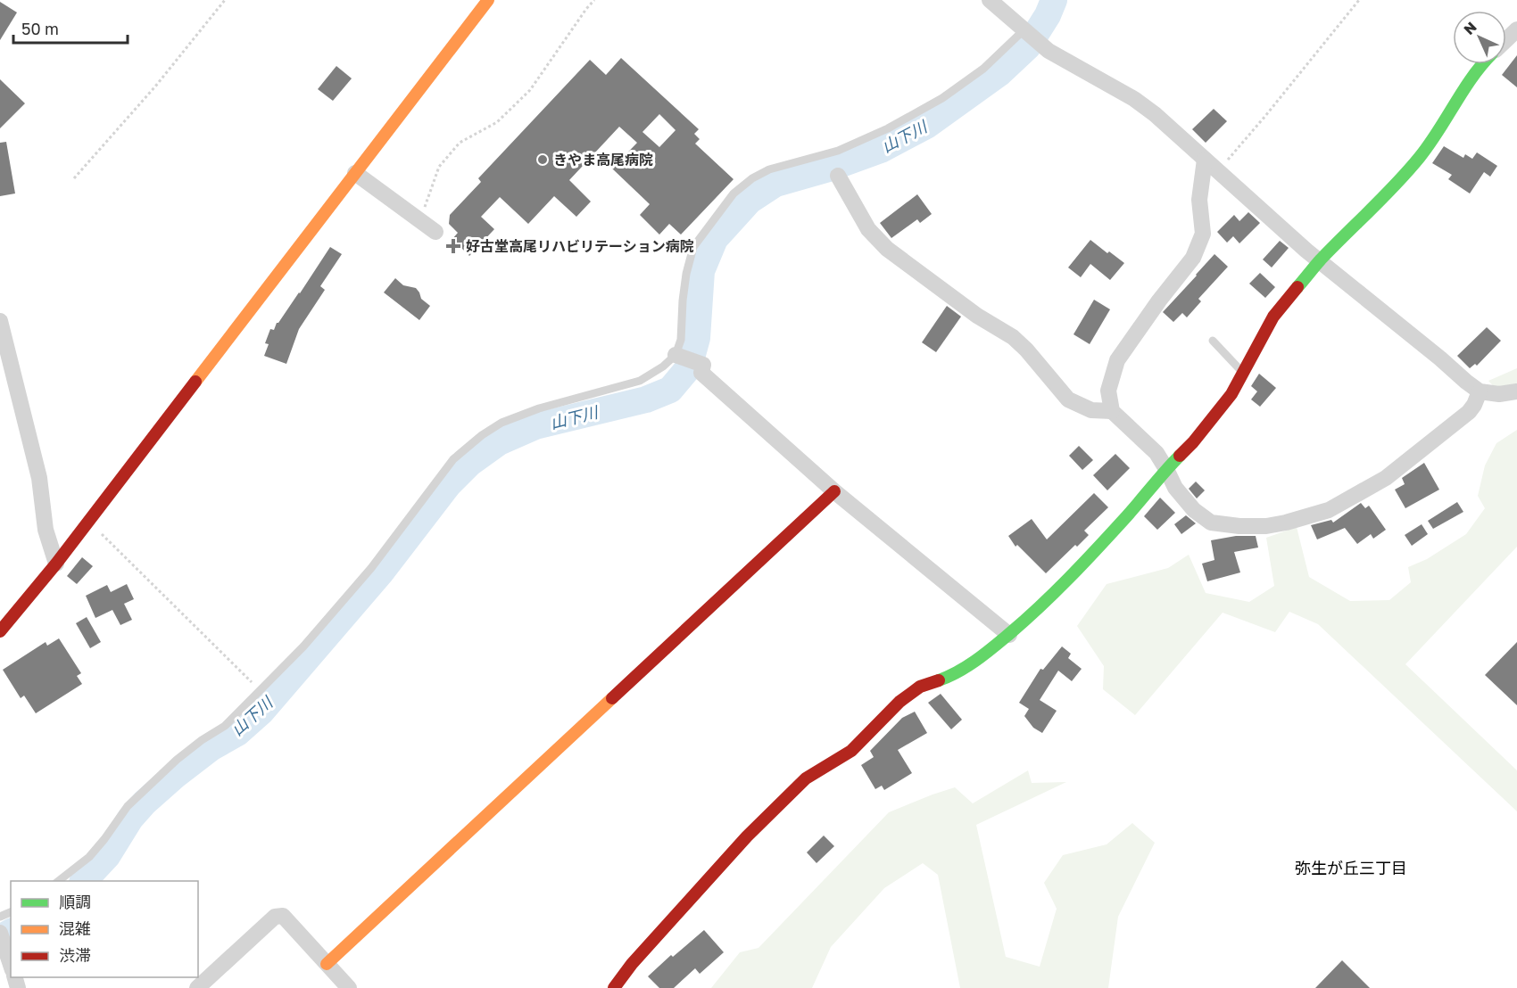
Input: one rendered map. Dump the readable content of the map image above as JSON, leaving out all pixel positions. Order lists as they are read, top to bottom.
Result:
{
  "districts": ["弥生が丘三丁目"],
  "water": ["山下川"],
  "places": {
    "other": ["きやま高尾病院"],
    "health": ["好古堂高尾リハビリテーション病院"]
  },
  "legend": ["順調", "混雑", "渋滞"],
  "scale_bar": "50 m",
  "north": "top left"
}
